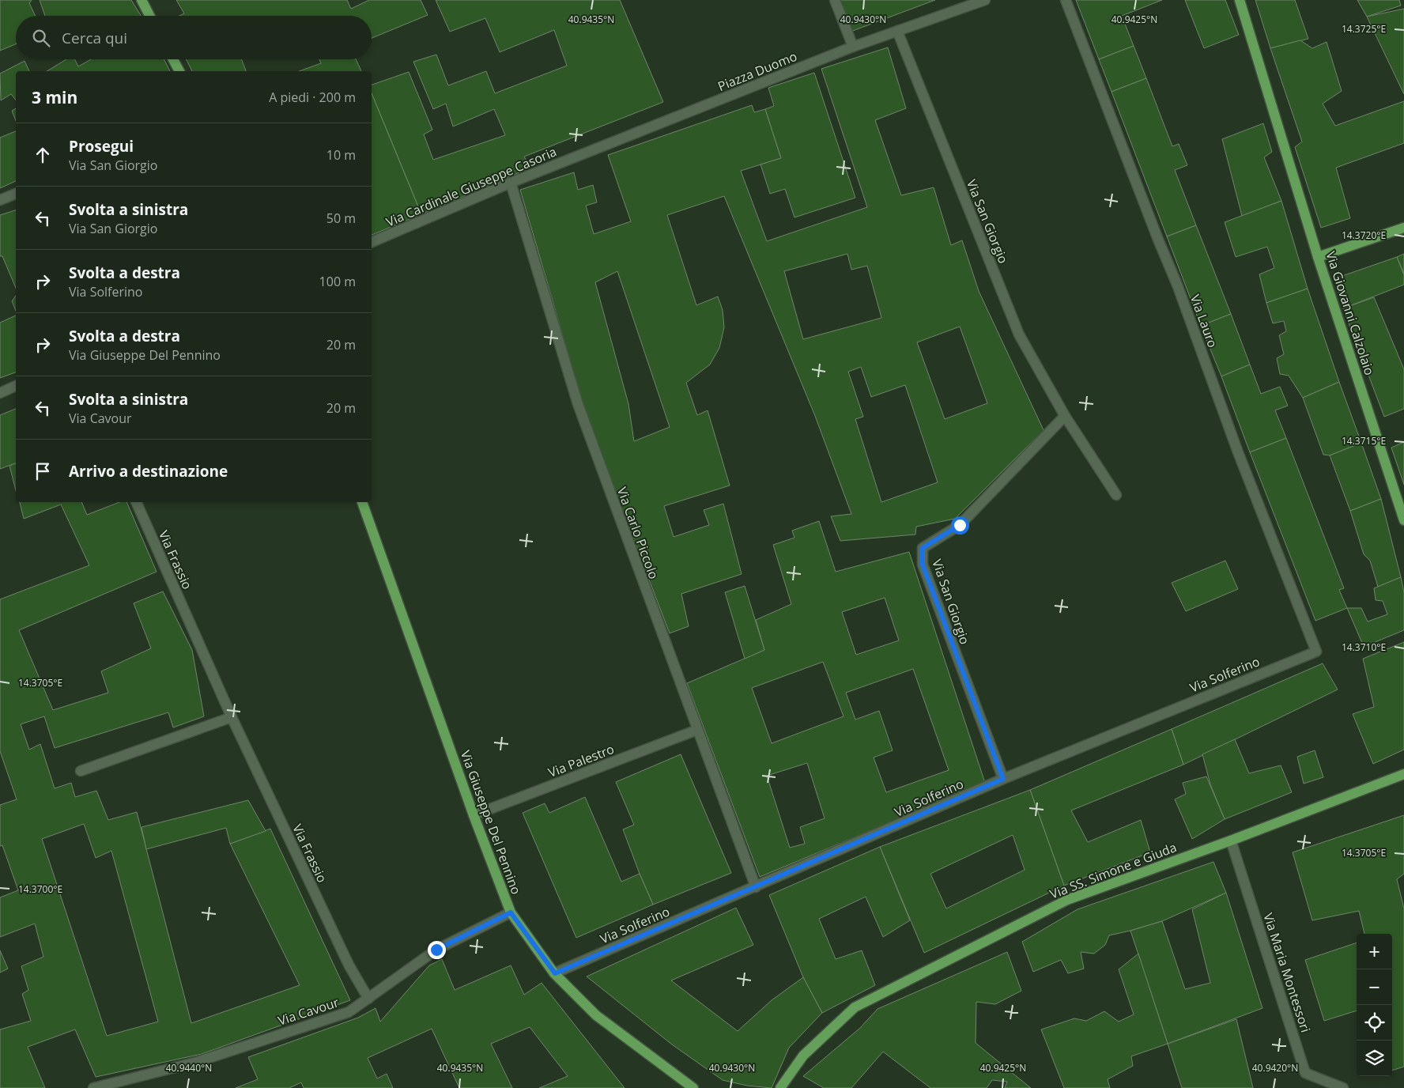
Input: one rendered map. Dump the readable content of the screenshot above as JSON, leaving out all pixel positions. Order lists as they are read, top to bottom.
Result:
{
  "streets": {
    "main road": ["Via Giovanni Calzolaio", "Via Giuseppe Del Pennino", "Via SS. Simone e Giuda"],
    "street": [
      "Piazza Duomo",
      "Via Cardinale Giuseppe Casoria",
      "Via San Giorgio",
      "Via Lauro",
      "Via Carlo Piccolo",
      "Via Frassio",
      "Via Solferino",
      "Via Palestro",
      "Via Maria Montessori",
      "Via Cavour"
    ]
  },
  "crossings": [
    ["Piazza Duomo", "Via Cardinale Giuseppe Casoria"],
    ["Piazza Duomo", "Via San Giorgio"],
    ["Via Cardinale Giuseppe Casoria", "Via Carlo Piccolo"],
    ["Via San Giorgio", "Via Solferino"],
    ["Via Lauro", "Via Solferino"],
    ["Via Carlo Piccolo", "Via Solferino"],
    ["Via Carlo Piccolo", "Via Palestro"],
    ["Via Frassio", "Via Cavour"],
    ["Via Solferino", "Via Giuseppe Del Pennino"],
    ["Via Palestro", "Via Giuseppe Del Pennino"],
    ["Via Giuseppe Del Pennino", "Via Cavour"],
    ["Via SS. Simone e Giuda", "Via Maria Montessori"]
  ],
  "page": {
    "search": "Cerca qui",
    "heading": ["3 min", "A piedi · 200 m"],
    "list": [
      ["Prosegui", "Via San Giorgio", "10 m"],
      ["Svolta a sinistra", "Via San Giorgio", "50 m"],
      ["Svolta a destra", "Via Solferino", "100 m"],
      ["Svolta a destra", "Via Giuseppe Del Pennino", "20 m"],
      ["Svolta a sinistra", "Via Cavour", "20 m"],
      "Arrivo a destinazione"
    ],
    "map_buttons": ["+", "−"]
  },
  "coordinates": [
    "40.9435°N",
    "40.9430°N",
    "40.9425°N",
    "14.3725°E",
    "14.3720°E",
    "14.3715°E",
    "14.3710°E",
    "14.3705°E",
    "14.3700°E",
    "40.9440°N",
    "40.9420°N"
  ]
}
